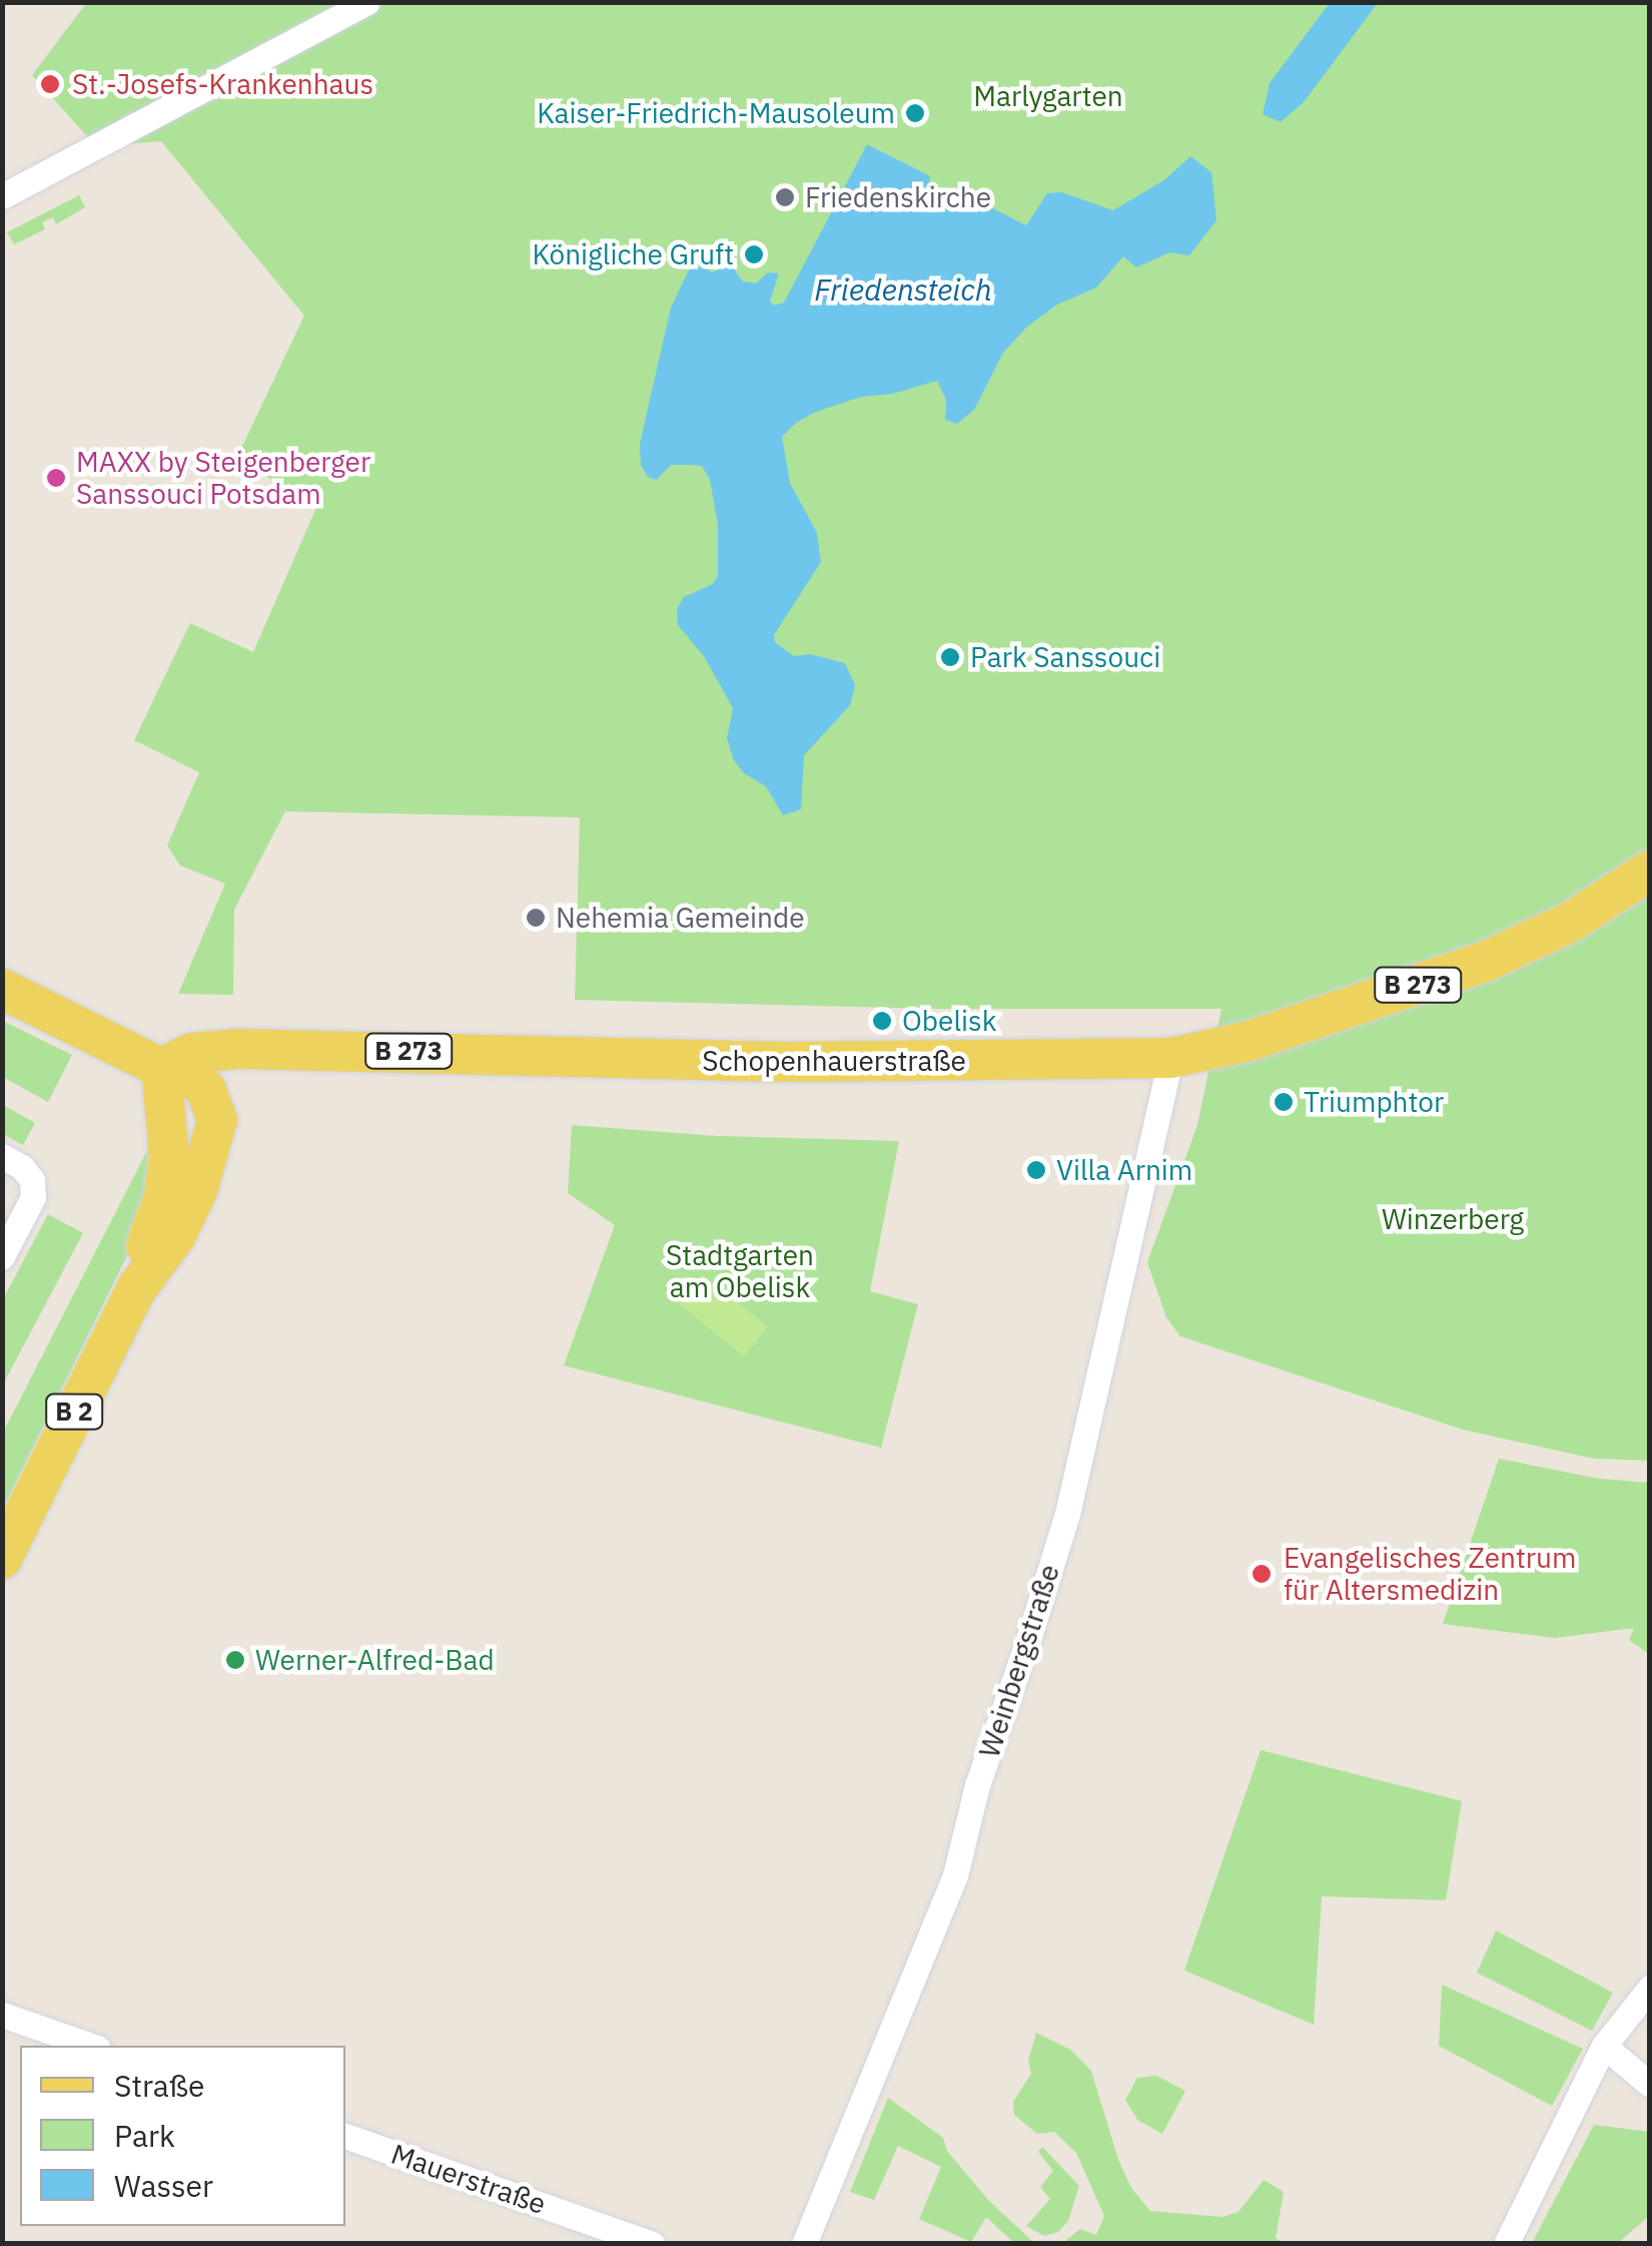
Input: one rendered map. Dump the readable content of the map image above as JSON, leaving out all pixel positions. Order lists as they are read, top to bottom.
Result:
{
  "streets": {
    "main road": ["B 273", "Schopenhauerstraße", "B 2"],
    "street": ["Weinbergstraße", "Mauerstraße"]
  },
  "crossings": [
    ["Schopenhauerstraße", "B 2"],
    ["Schopenhauerstraße", "Weinbergstraße"]
  ],
  "water": ["Friedensteich"],
  "parks": ["Marlygarten", "Winzerberg", "Stadtgarten am Obelisk"],
  "places": [
    "St.-Josefs-Krankenhaus",
    "Kaiser-Friedrich-Mausoleum",
    "Friedenskirche",
    "Königliche Gruft",
    "MAXX by Steigenberger Sanssouci Potsdam",
    "Park Sanssouci",
    "Nehemia Gemeinde",
    "Obelisk",
    "Triumphtor",
    "Villa Arnim",
    "Evangelisches Zentrum für Altersmedizin",
    "Werner-Alfred-Bad"
  ],
  "legend": ["Straße", "Park", "Wasser"]
}
